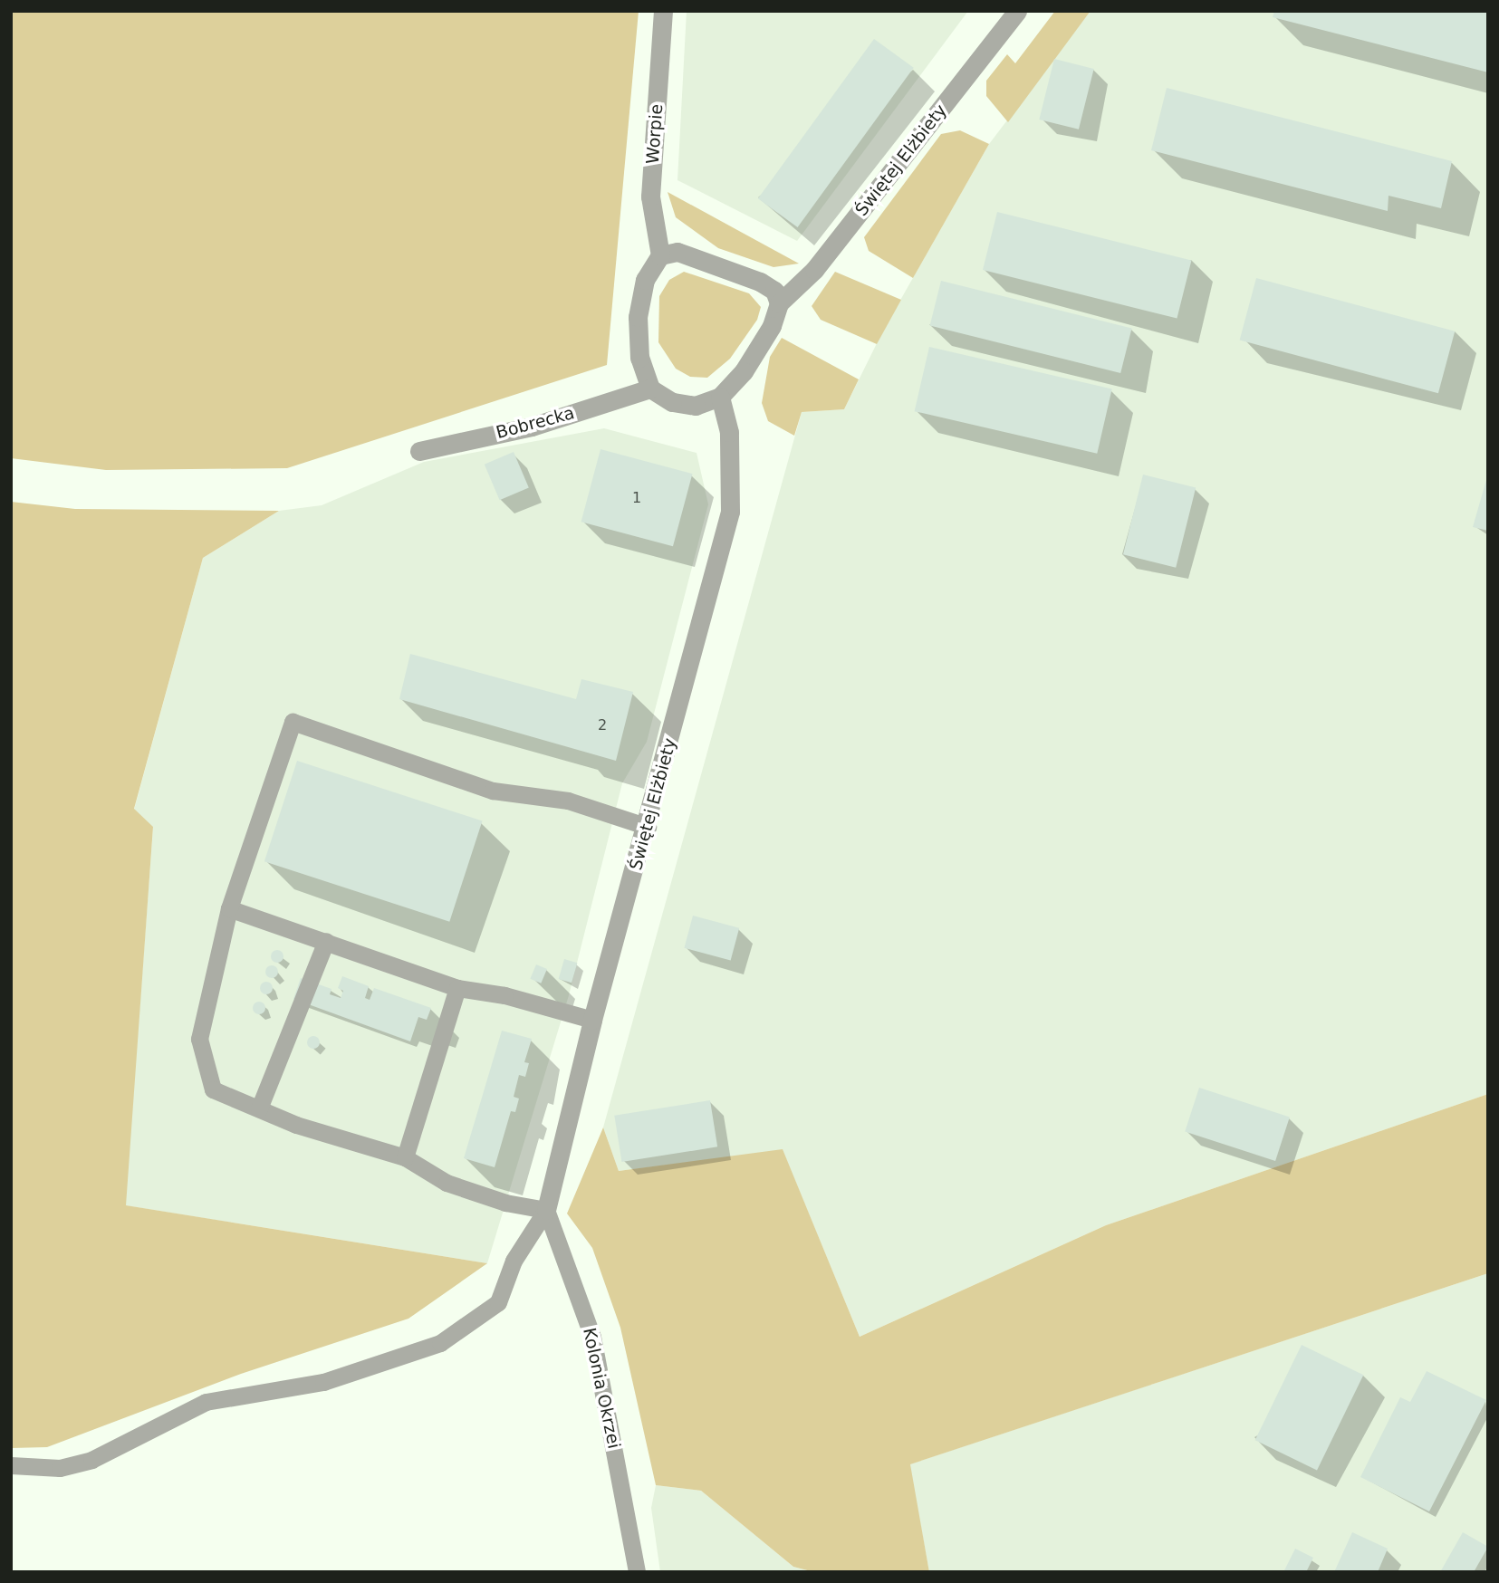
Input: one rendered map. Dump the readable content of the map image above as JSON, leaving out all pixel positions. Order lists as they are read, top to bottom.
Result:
{
  "streets": {
    "street": ["Worpie", "Świętej Elżbiety", "Bobrecka"],
    "lane": ["Kolonia Okrzei"]
  },
  "crossings": [
    ["Worpie", "Świętej Elżbiety"],
    ["Worpie", "Bobrecka"],
    ["Świętej Elżbiety", "Bobrecka"],
    ["Świętej Elżbiety", "Kolonia Okrzei"]
  ],
  "house_numbers": ["1", "2"]
}
